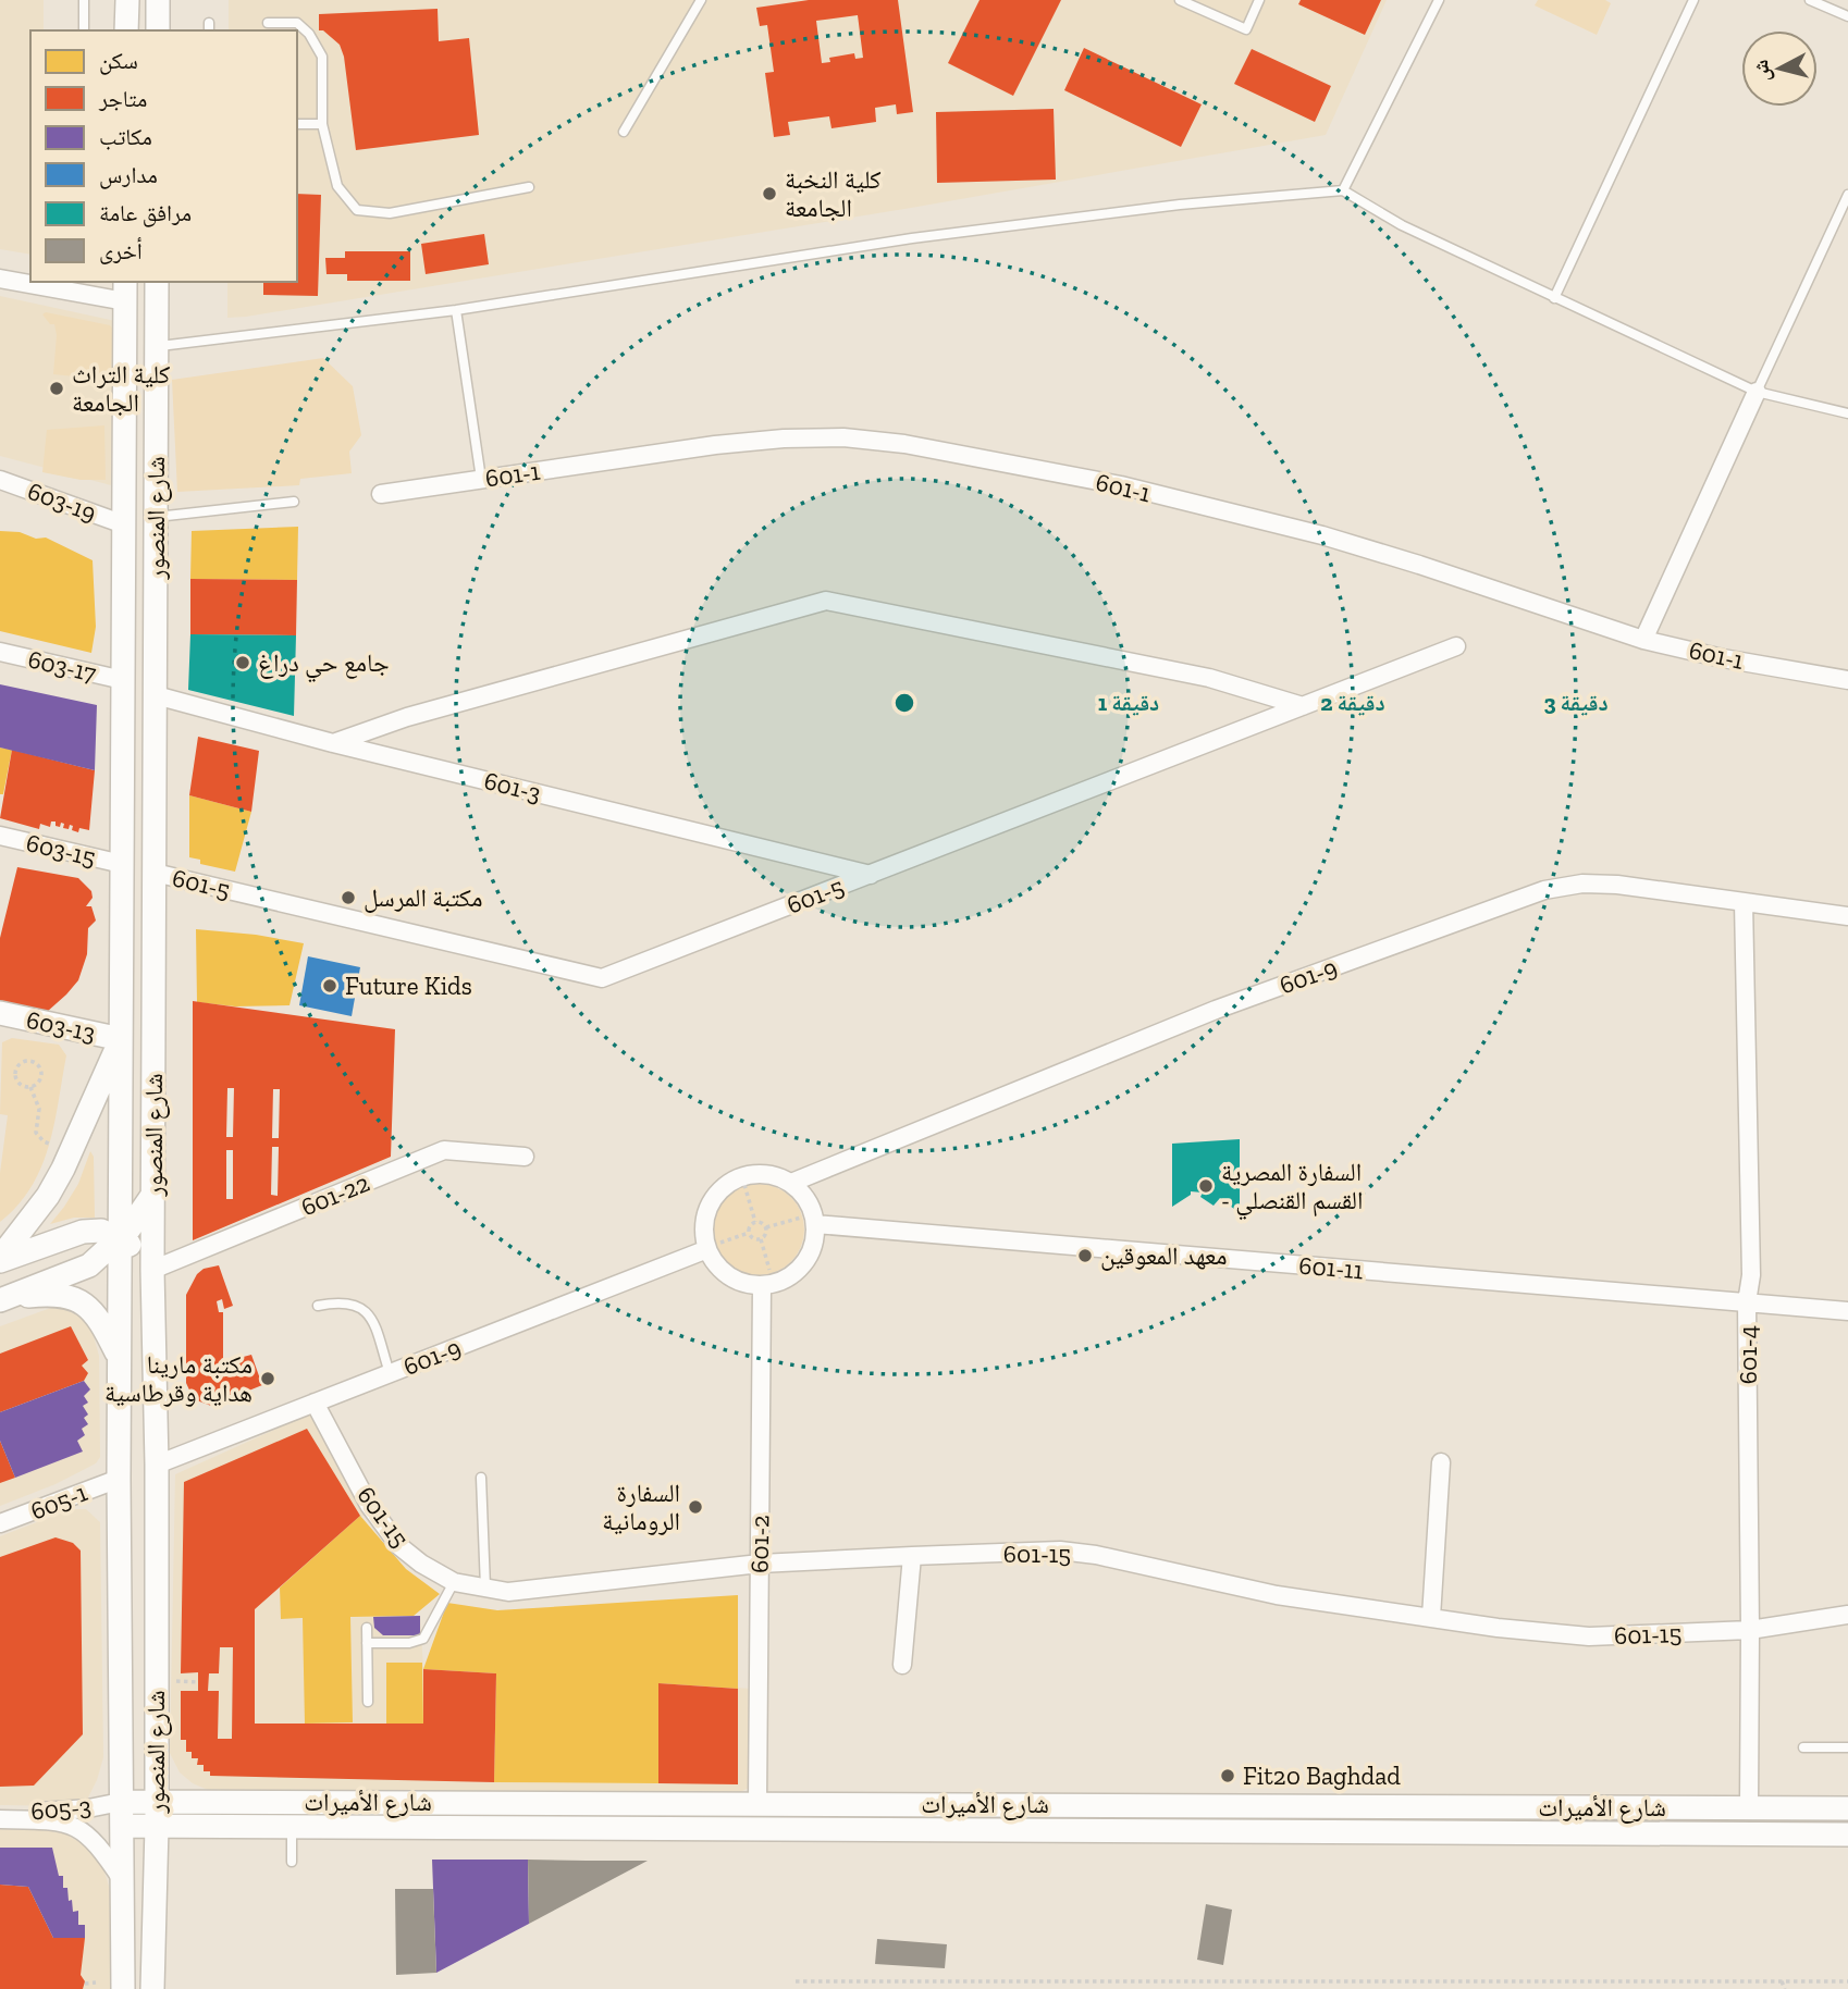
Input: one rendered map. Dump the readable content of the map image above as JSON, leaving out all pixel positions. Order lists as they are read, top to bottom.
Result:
{
  "streets": {
    "main road": ["شارع المنصور", "603-13", "شارع الأميرات"],
    "street": [
      "601-1",
      "603-19",
      "603-17",
      "601-3",
      "603-15",
      "601-5",
      "601-9",
      "601-22",
      "601-11",
      "601-4",
      "605-1",
      "601-15",
      "601-2",
      "605-3"
    ]
  },
  "crossings": [
    ["603-19", "شارع المنصور"],
    ["شارع المنصور", "603-17"],
    ["شارع المنصور", "601-3"],
    ["شارع المنصور", "603-15"],
    ["شارع المنصور", "601-5"],
    ["شارع المنصور", "601-9"],
    ["شارع المنصور", "603-13"],
    ["شارع المنصور", "601-22"],
    ["شارع المنصور", "605-1"],
    ["شارع المنصور", "شارع الأميرات"],
    ["شارع المنصور", "605-3"],
    ["601-3", "601-5"],
    ["601-9", "601-4"],
    ["601-9", "601-15"],
    ["601-11", "601-4"],
    ["601-4", "601-15"],
    ["601-4", "شارع الأميرات"],
    ["601-15", "601-2"],
    ["601-2", "شارع الأميرات"],
    ["شارع الأميرات", "605-3"]
  ],
  "places": [
    "كلية النخبة الجامعة",
    "كلية التراث الجامعة",
    "جامع حي دراغ",
    "مكتبة المرسل",
    "Future Kids",
    "السفارة المصرية - القسم القنصلي",
    "معهد المعوقين",
    "مكتبة مارينا هداية وقرطاسية",
    "السفارة الرومانية",
    "Fit20 Baghdad"
  ],
  "legend": [
    "سكن",
    "متاجر",
    "مكاتب",
    "مدارس",
    "مرافق عامة",
    "أخرى"
  ],
  "north": "left",
  "rings": ["1 دقيقة", "2 دقيقة", "3 دقيقة"]
}
